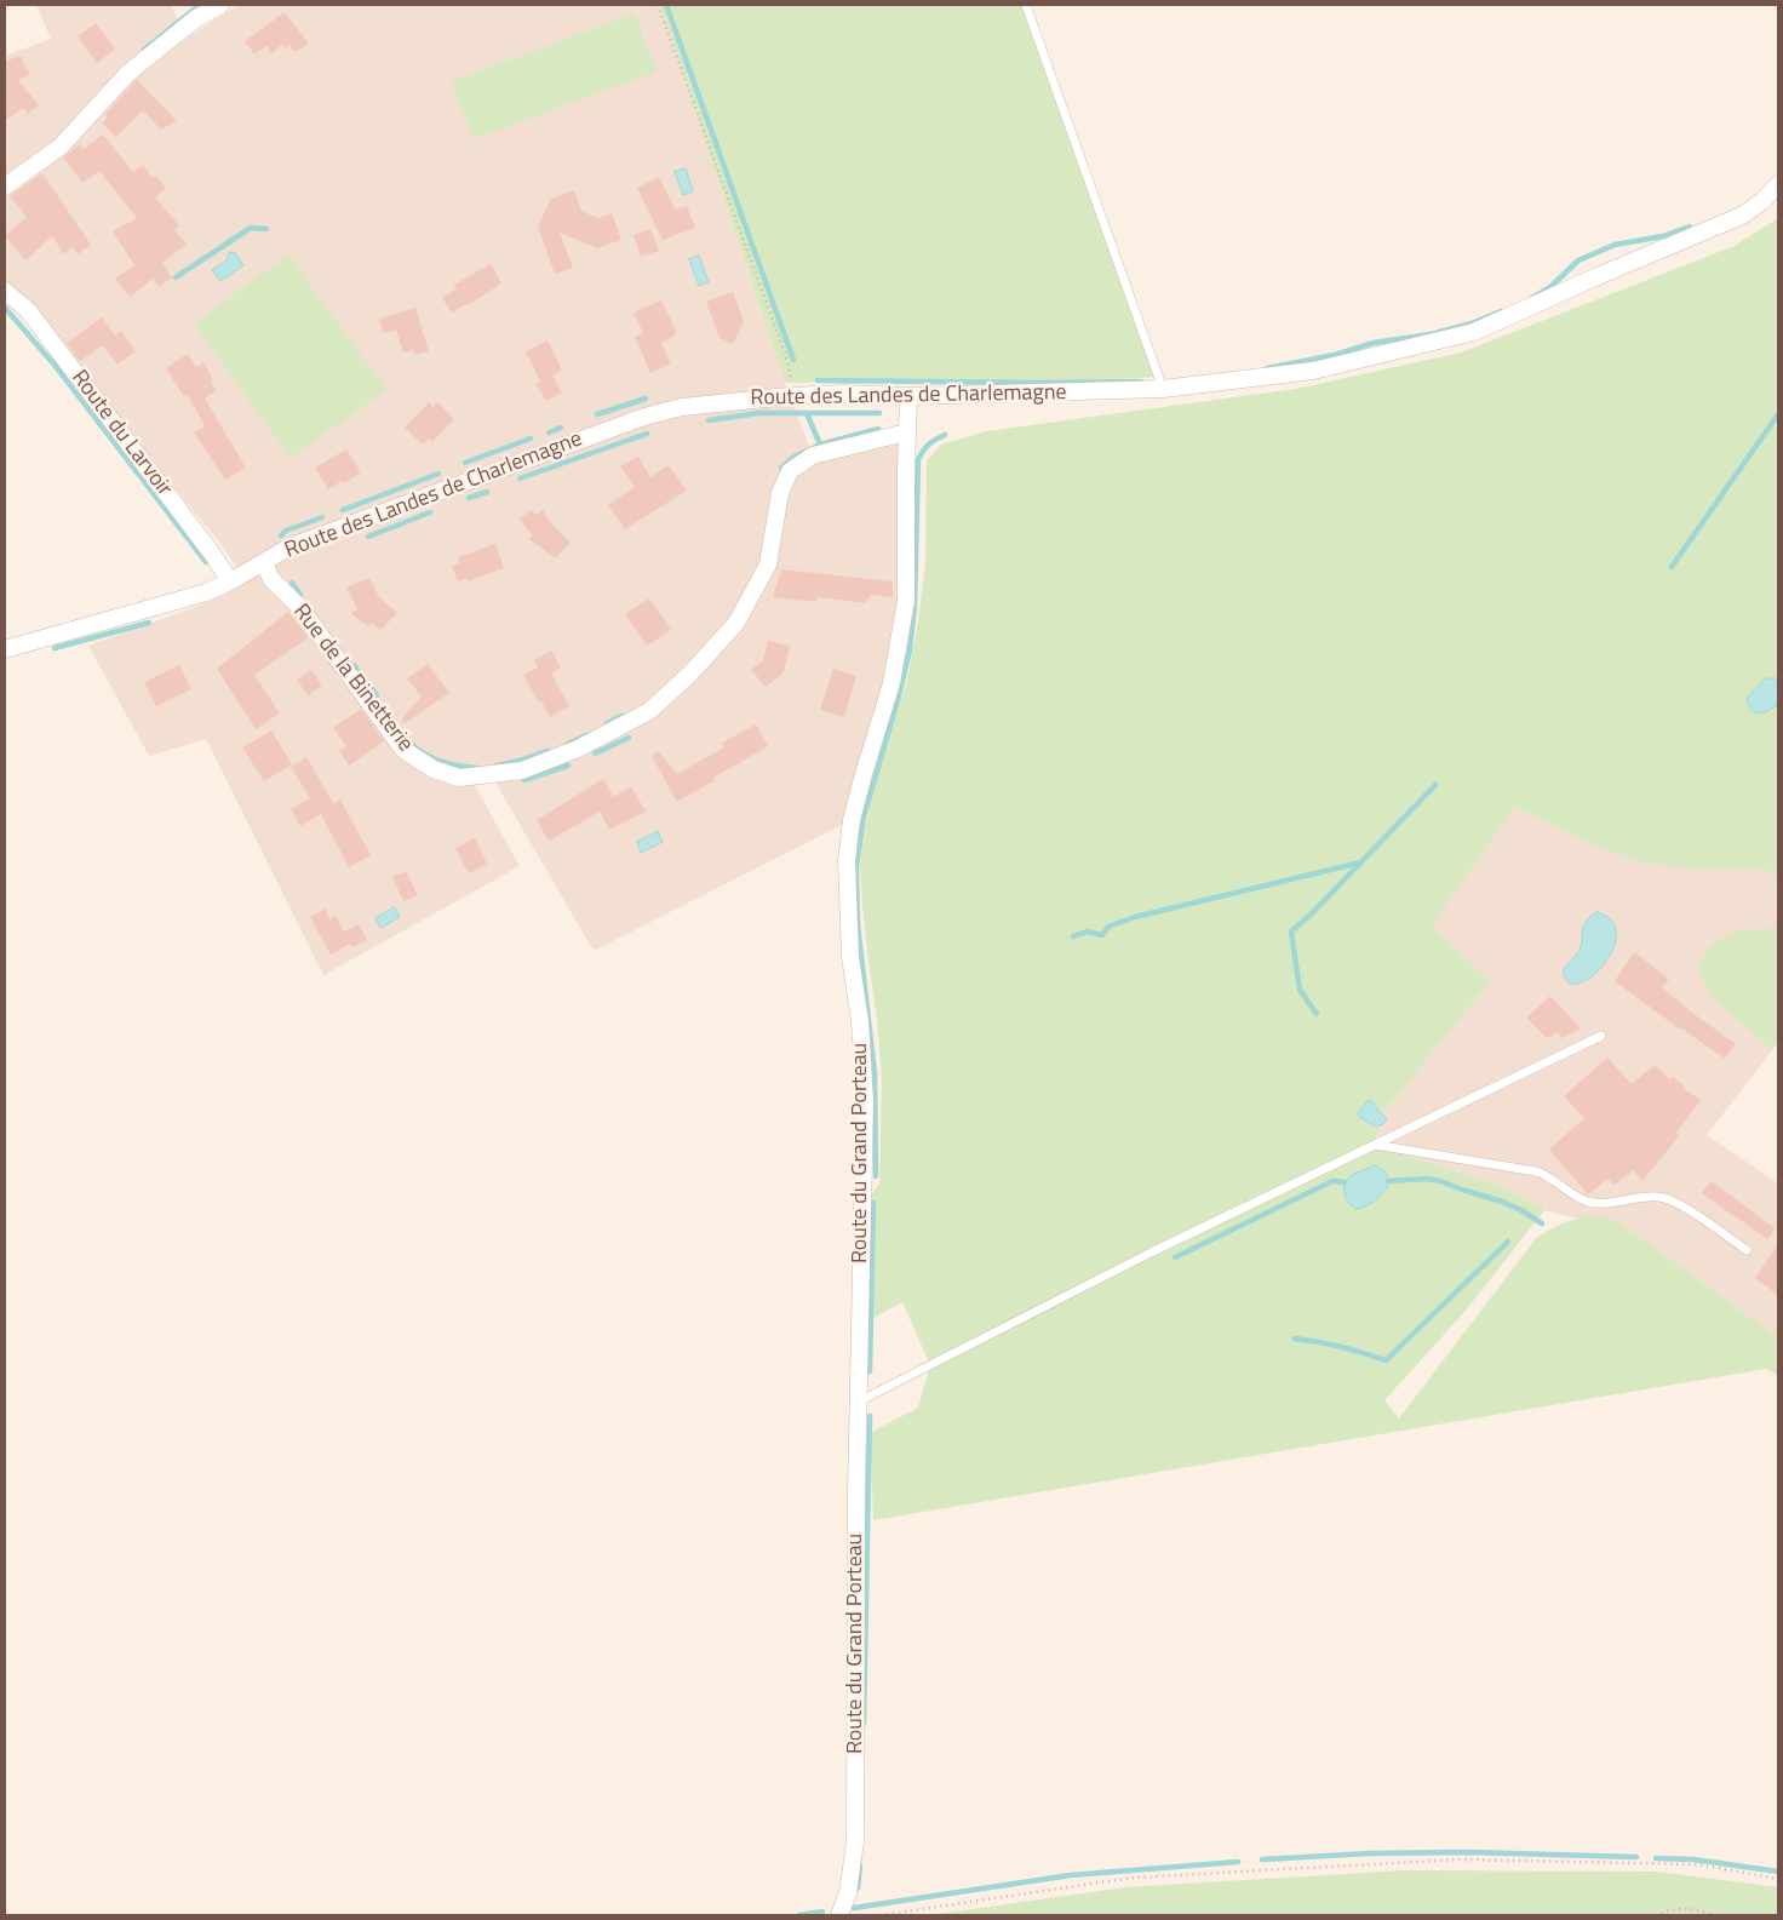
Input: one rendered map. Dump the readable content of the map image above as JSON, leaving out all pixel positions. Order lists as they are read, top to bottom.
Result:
{
  "streets": {
    "street": [
      "Route des Landes de Charlemagne",
      "Route du Larvoir",
      "Rue de la Binetterie",
      "Route du Grand Porteau"
    ]
  },
  "crossings": [
    ["Route des Landes de Charlemagne", "Route du Larvoir"],
    ["Route des Landes de Charlemagne", "Rue de la Binetterie"],
    ["Route des Landes de Charlemagne", "Route du Grand Porteau"],
    ["Rue de la Binetterie", "Route du Grand Porteau"]
  ]
}
